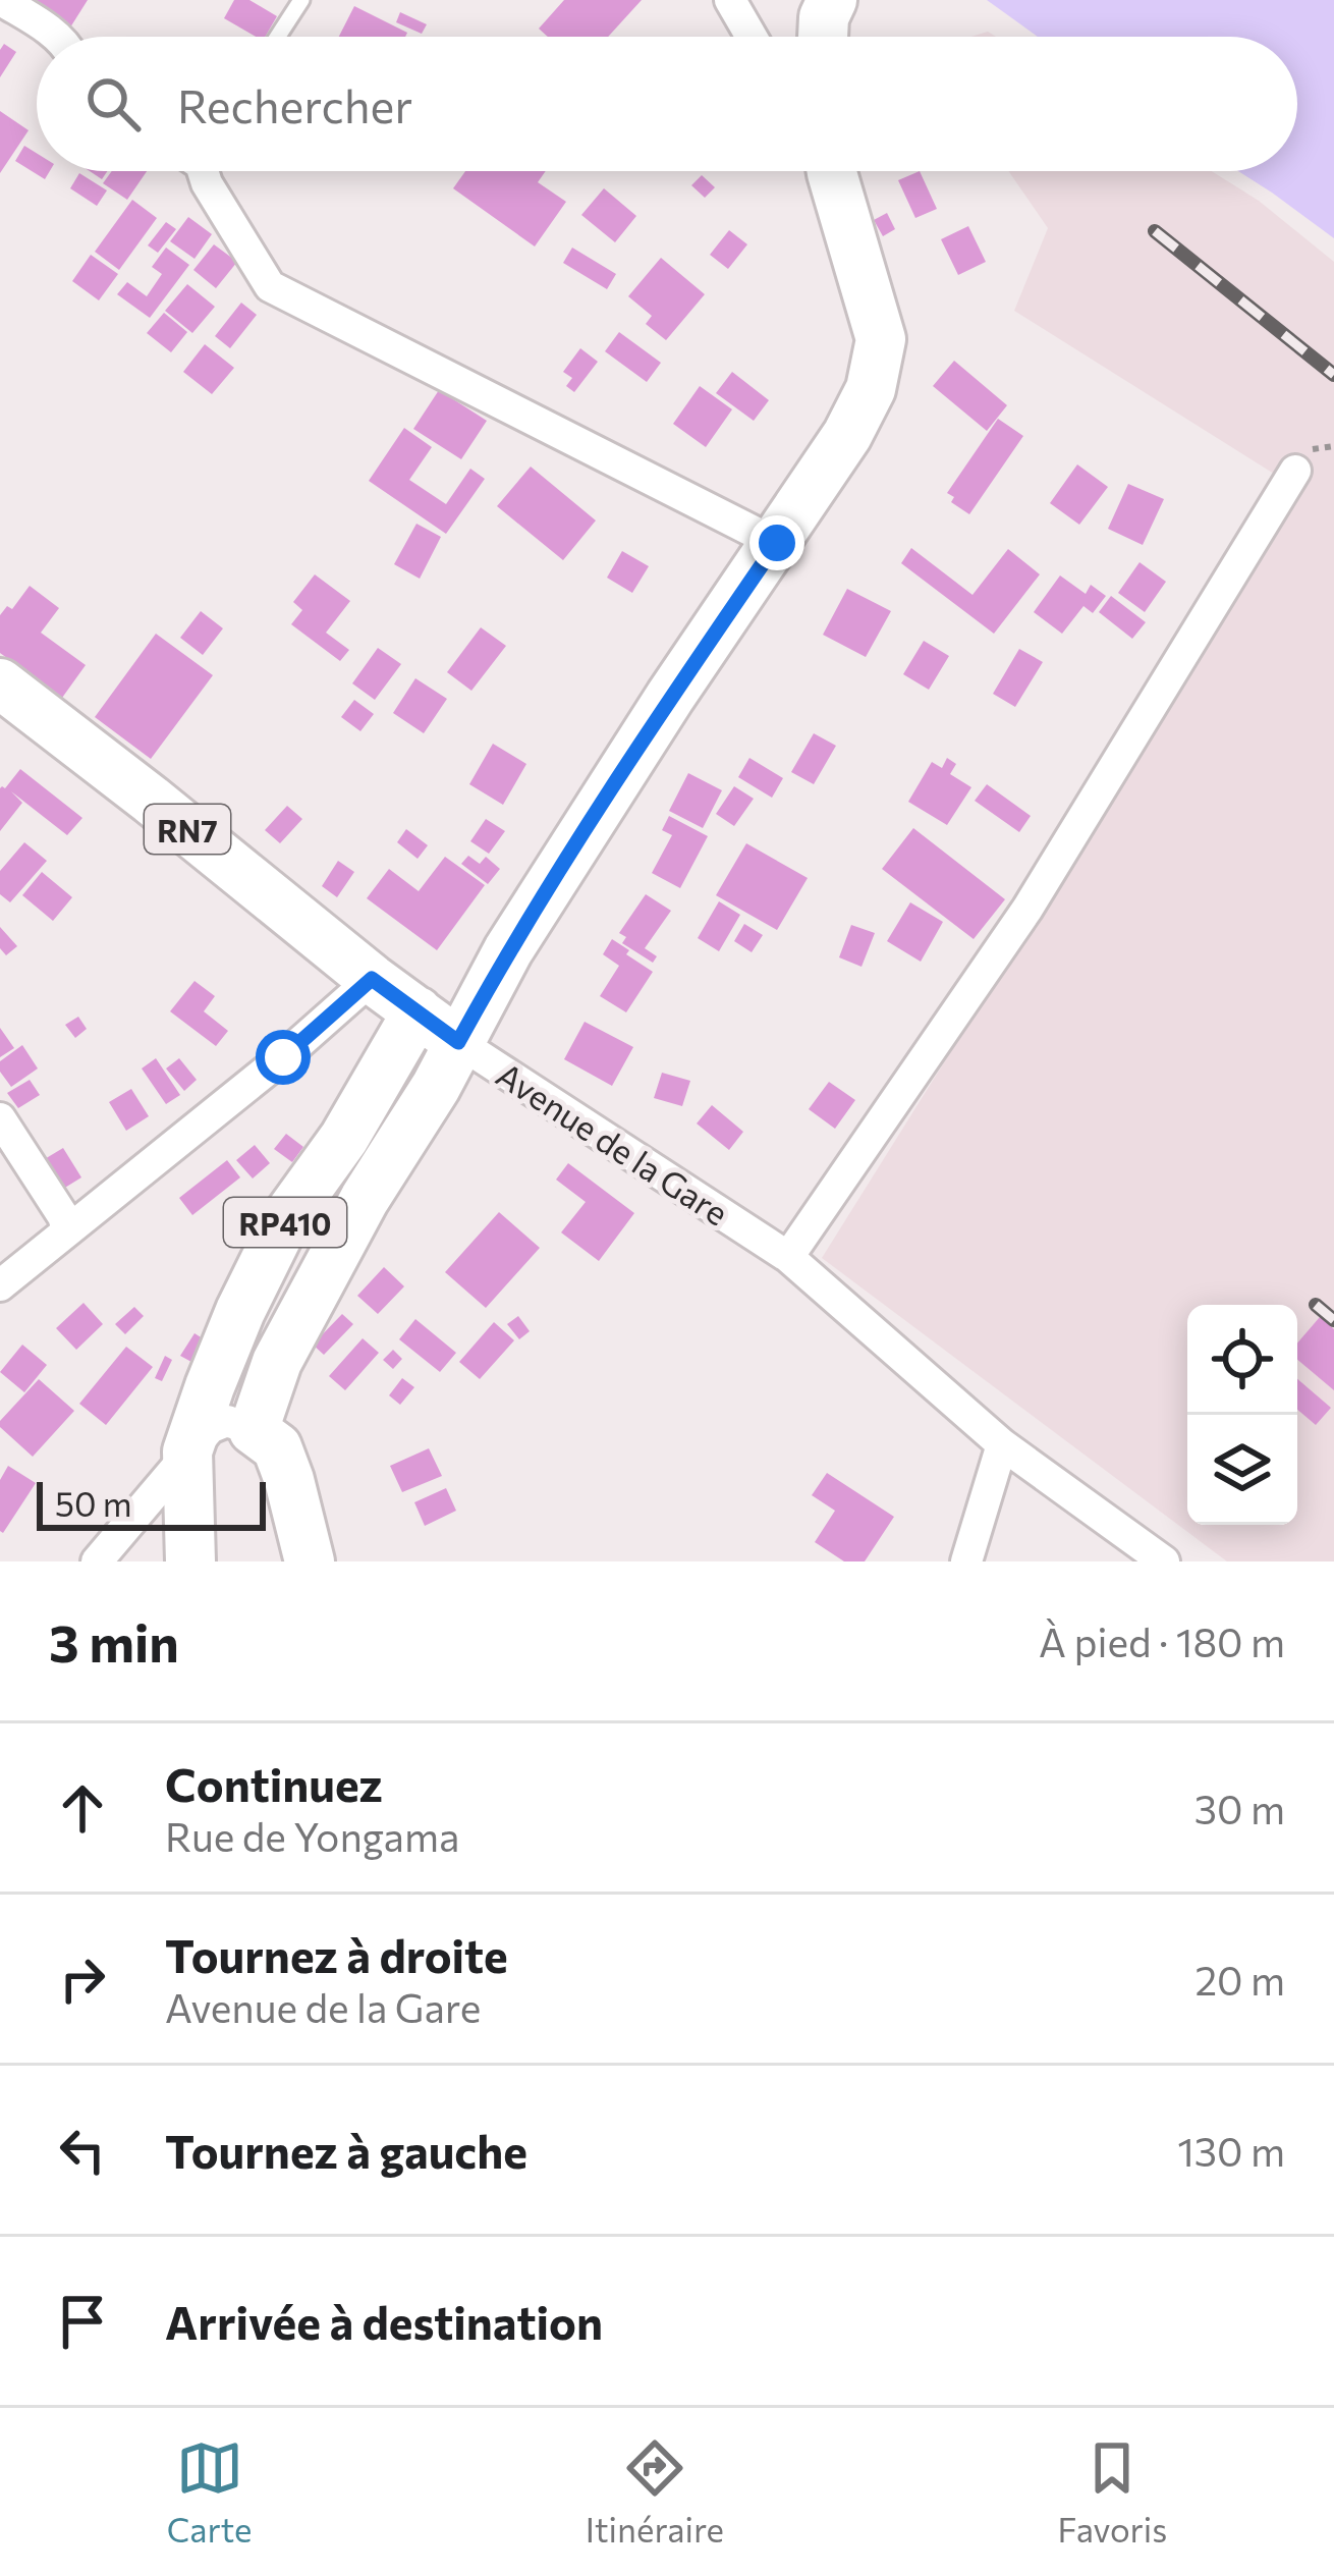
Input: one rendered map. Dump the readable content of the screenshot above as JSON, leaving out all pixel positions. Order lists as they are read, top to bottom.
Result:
{
  "streets": {
    "main road": ["RN7", "Avenue de la Gare", "RP410"]
  },
  "crossings": [
    ["Avenue de la Gare", "RP410"]
  ],
  "scale_bar": "50 m",
  "page": {
    "search": "Rechercher",
    "scale": "50 m",
    "heading": ["3 min", "À pied · 180 m"],
    "list": [
      ["Continuez", "Rue de Yongama", "30 m"],
      ["Tournez à droite", "Avenue de la Gare", "20 m"],
      ["Tournez à gauche", "130 m"],
      "Arrivée à destination"
    ],
    "nav": ["Carte", "Itinéraire", "Favoris"]
  }
}
